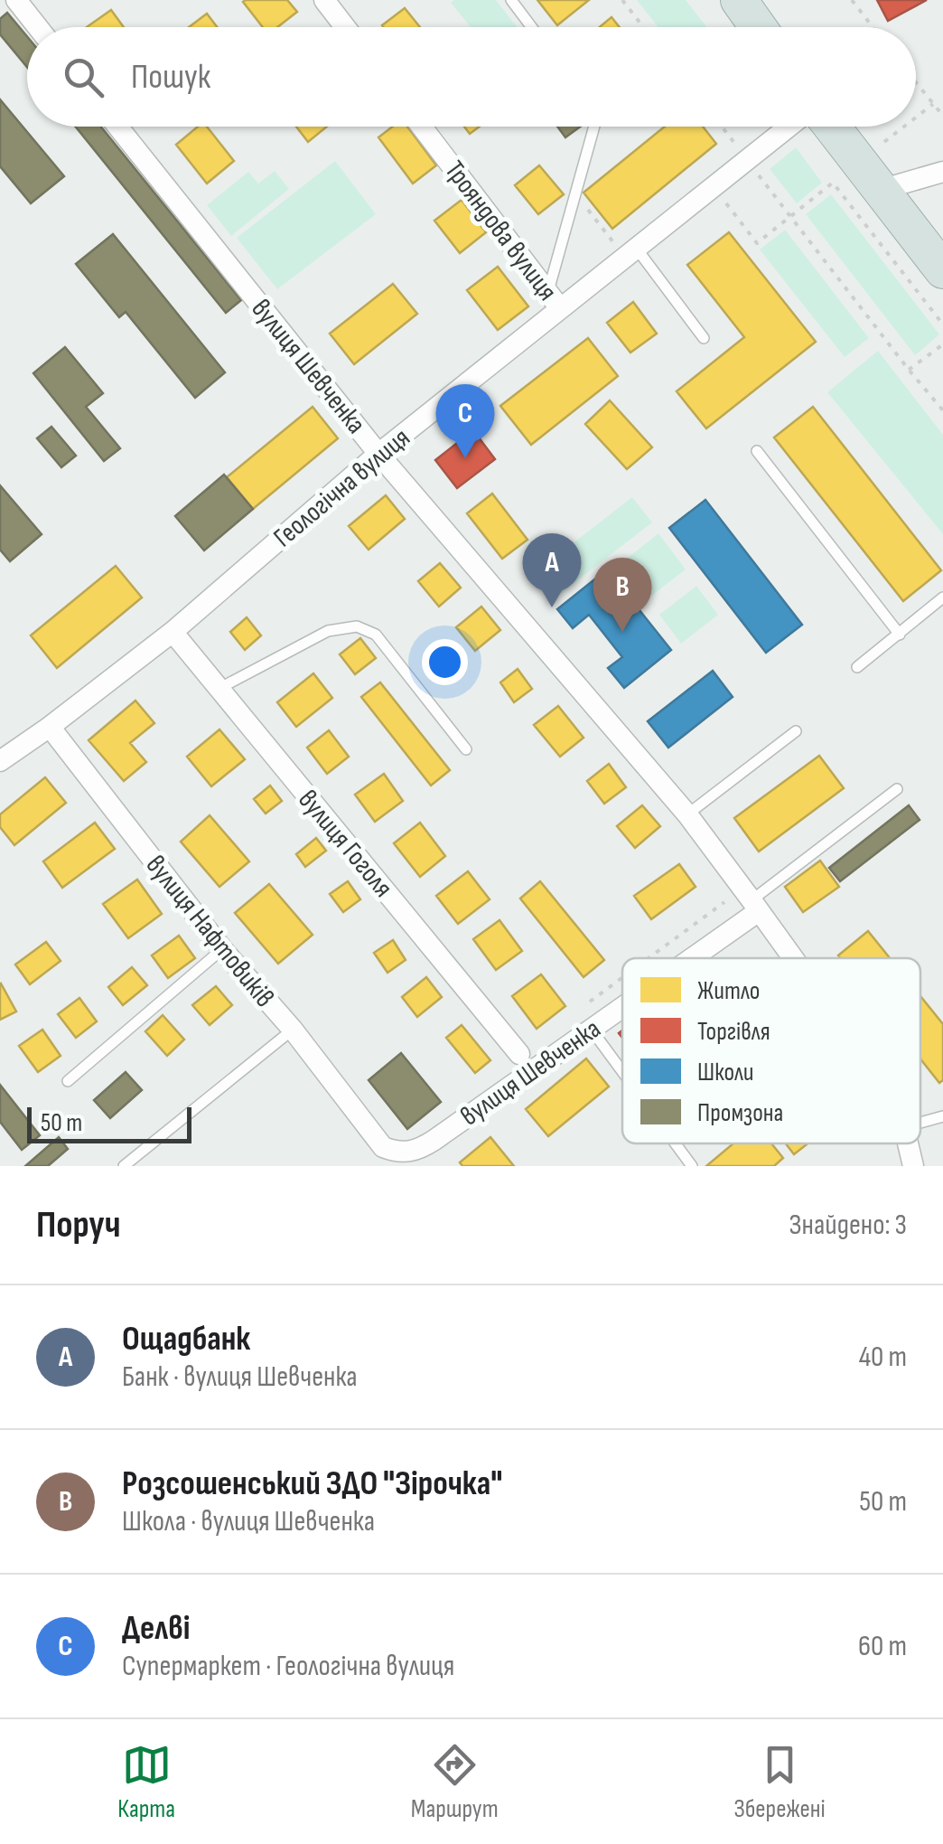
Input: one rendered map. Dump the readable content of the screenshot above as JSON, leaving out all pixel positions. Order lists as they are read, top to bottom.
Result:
{
  "streets": {
    "street": [
      "Трояндова вулиця",
      "вулиця Шевченка",
      "Геологічна вулиця",
      "вулиця Гоголя",
      "вулиця Нафтовиків"
    ]
  },
  "crossings": [
    ["Трояндова вулиця", "Геологічна вулиця"],
    ["вулиця Шевченка", "Геологічна вулиця"],
    ["вулиця Шевченка", "вулиця Нафтовиків"],
    ["Геологічна вулиця", "вулиця Гоголя"],
    ["Геологічна вулиця", "вулиця Нафтовиків"]
  ],
  "legend": [
    "Житло",
    "Торгівля",
    "Школи",
    "Промзона"
  ],
  "scale_bar": "50 m",
  "page": {
    "search": "Пошук",
    "pins": ["C", "A", "B"],
    "scale": "50 m",
    "heading": ["Поруч", "Знайдено: 3"],
    "list": [
      {
        "mark": "A",
        "name": "Ощадбанк",
        "note": "Банк · вулиця Шевченка",
        "value": "40 m"
      },
      {
        "mark": "B",
        "name": "Розсошенський ЗДО \"Зірочка\"",
        "note": "Школа · вулиця Шевченка",
        "value": "50 m"
      },
      {
        "mark": "C",
        "name": "Делві",
        "note": "Супермаркет · Геологічна вулиця",
        "value": "60 m"
      }
    ],
    "nav": ["Карта", "Маршрут", "Збережені"]
  }
}
